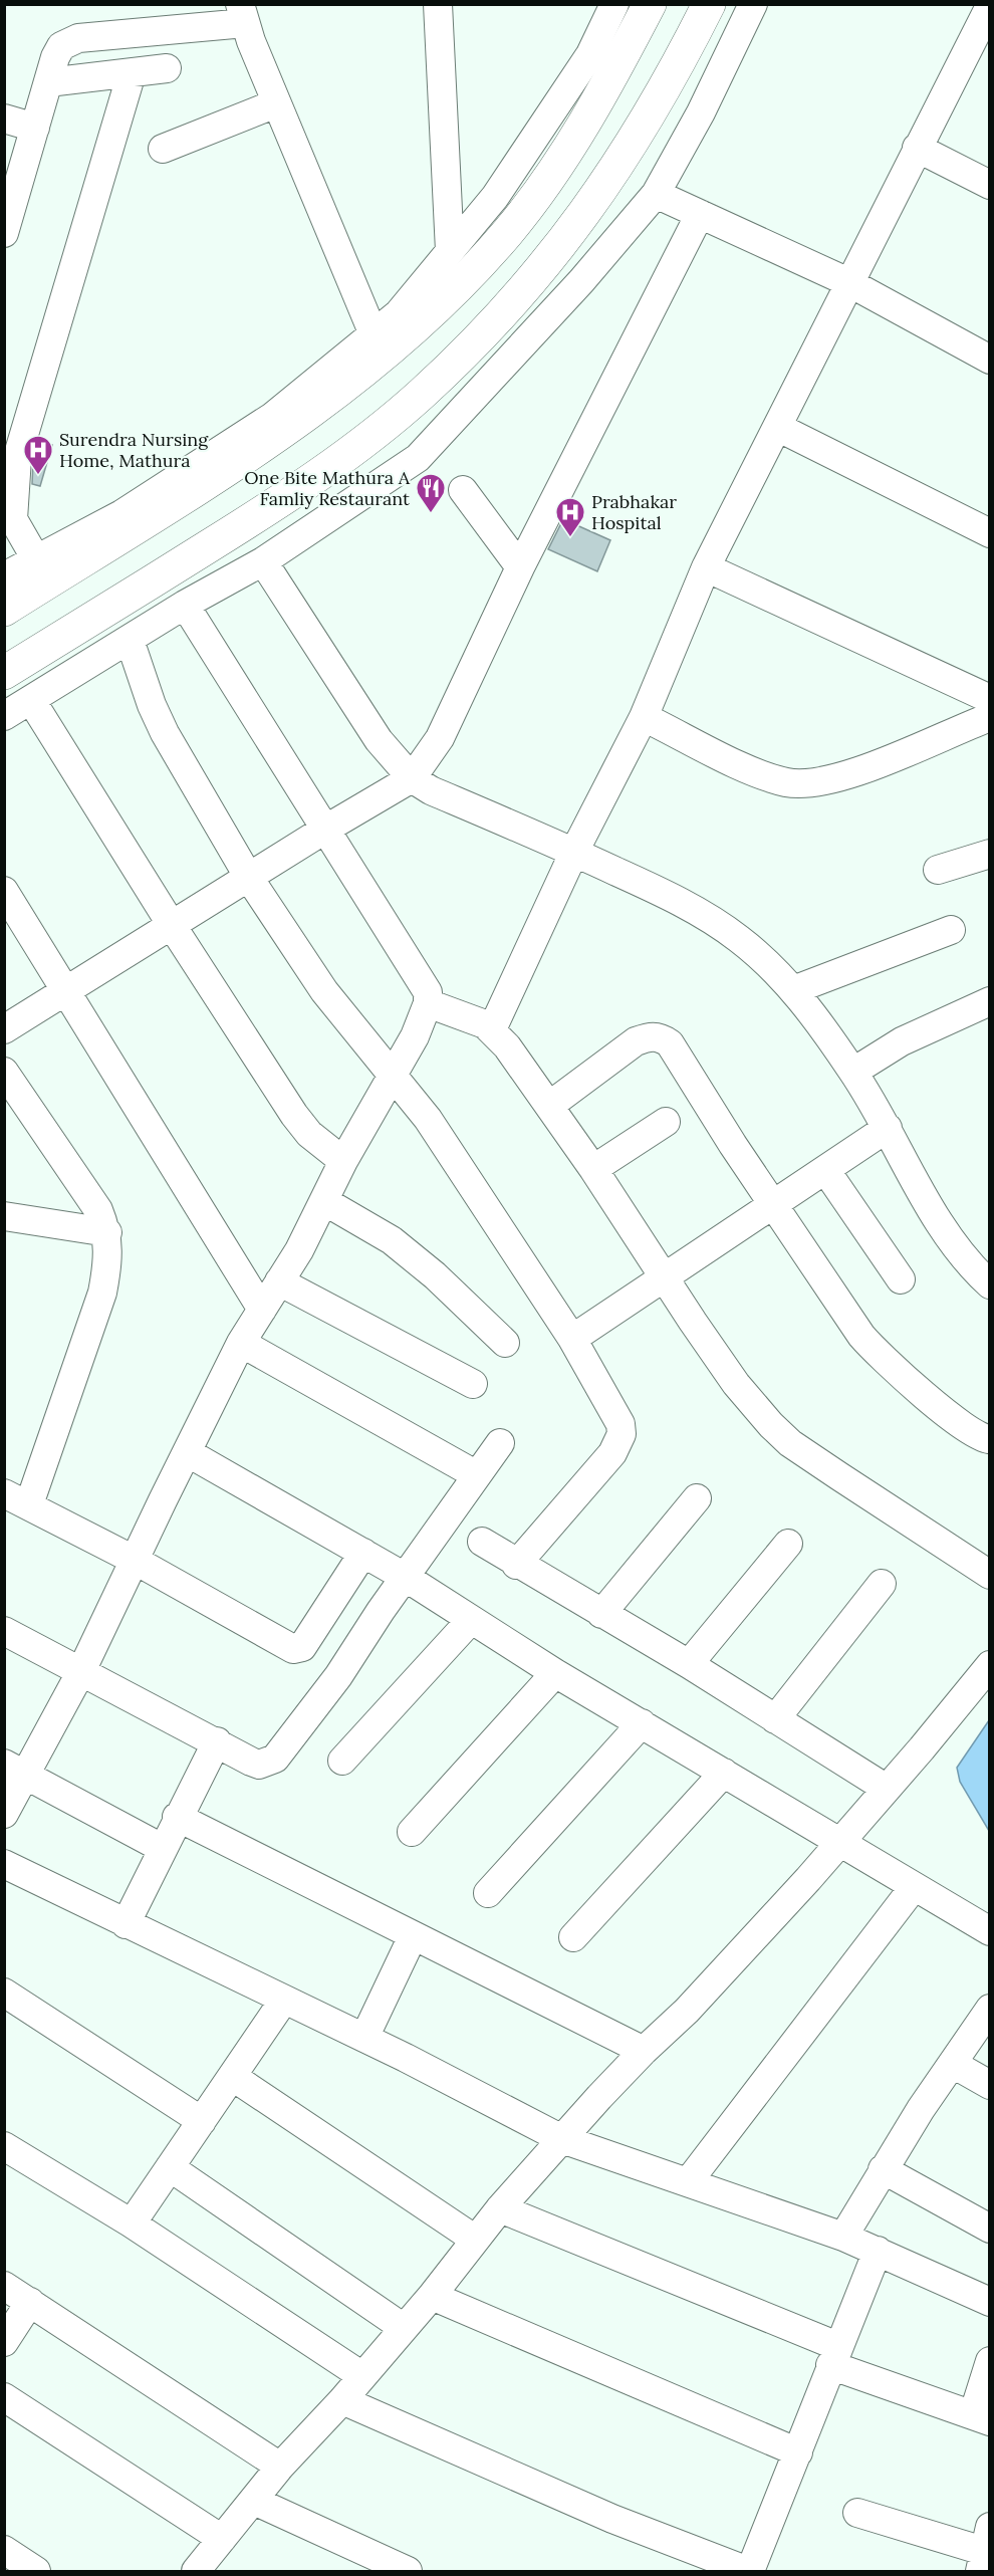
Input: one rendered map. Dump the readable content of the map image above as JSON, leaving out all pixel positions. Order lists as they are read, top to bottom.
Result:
{
  "places": {
    "hospital": ["Surendra Nursing Home, Mathura", "Prabhakar Hospital"],
    "restaurant": ["One Bite Mathura A Famliy Restaurant"]
  }
}
